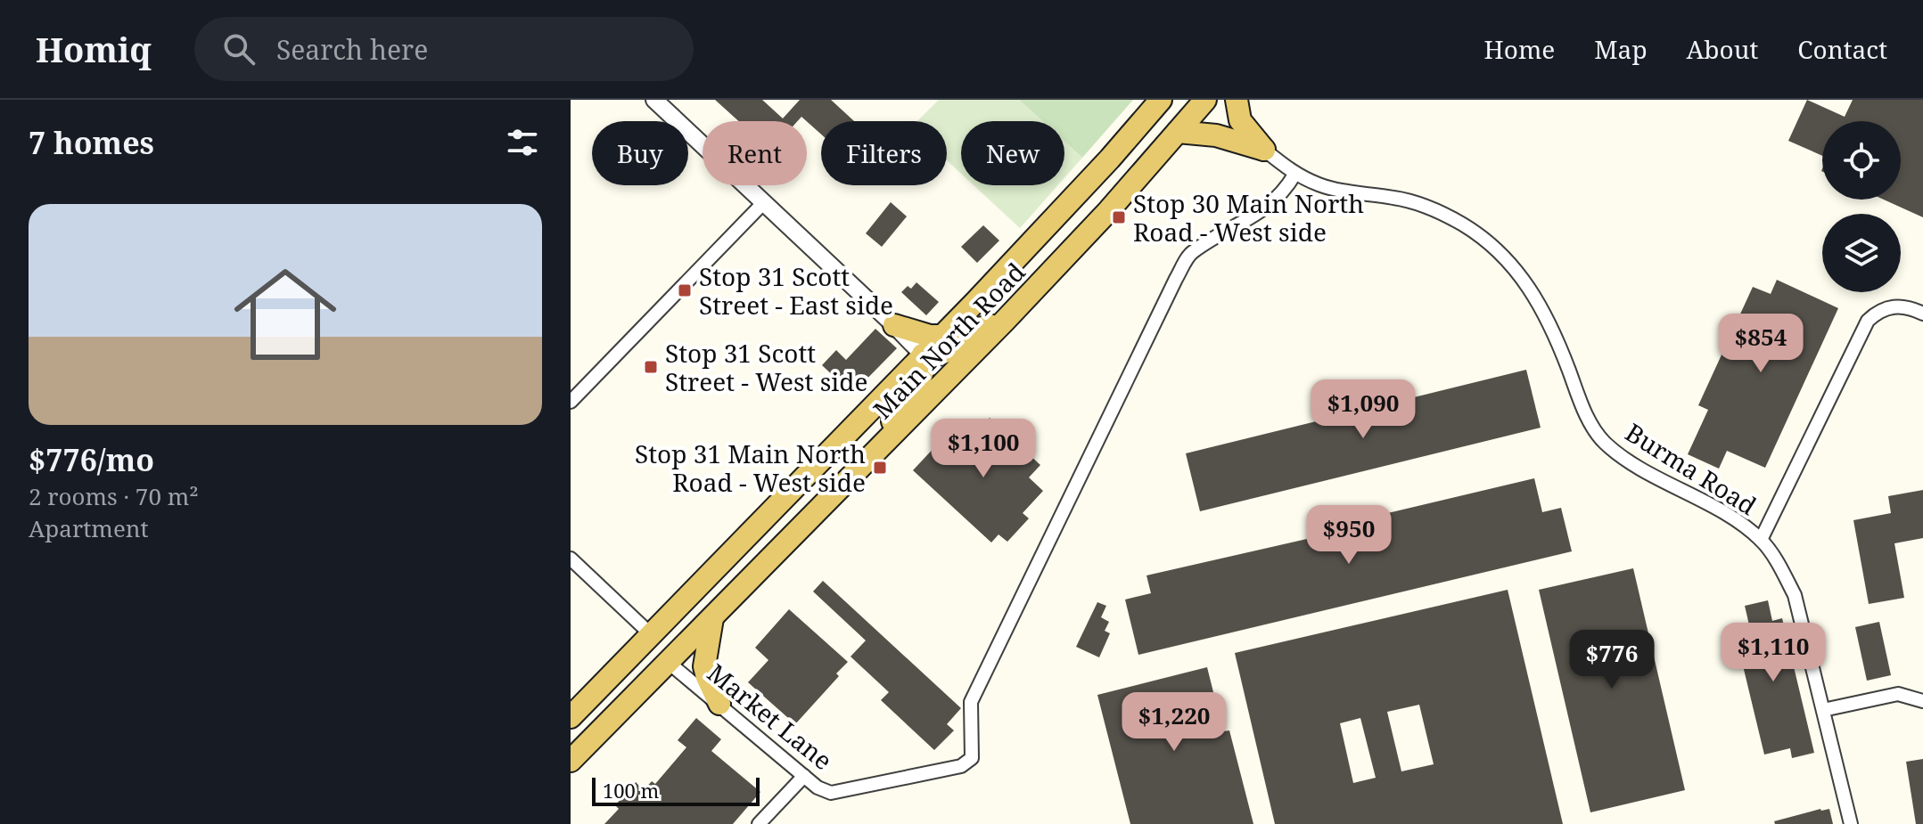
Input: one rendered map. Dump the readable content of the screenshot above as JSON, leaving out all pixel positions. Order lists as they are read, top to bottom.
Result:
{
  "streets": {
    "highway": ["Main North Road"],
    "street": ["Burma Road", "Market Lane"]
  },
  "crossings": [
    ["Main North Road", "Market Lane"],
    ["Burma Road", "Market Lane"]
  ],
  "places": {
    "transit": [
      "Stop 30 Main North Road - West side",
      "Stop 31 Scott Street - East side",
      "Stop 31 Scott Street - West side",
      "Stop 31 Main North Road - West side"
    ]
  },
  "scale_bar": "100 m",
  "page": {
    "header": "Homiq",
    "search": "Search here",
    "nav": [
      "Home",
      "Map",
      "About",
      "Contact"
    ],
    "heading": "7 homes",
    "chip": [
      "Buy",
      "Rent",
      "Filters",
      "New"
    ],
    "list": [
      {
        "name": "$776/mo",
        "note": "2 rooms · 70 m² · Apartment"
      }
    ],
    "price": [
      "$854",
      "$1,090",
      "$1,100",
      "$950",
      "$1,110",
      "$776",
      "$1,220"
    ],
    "scale": "100 m"
  }
}
